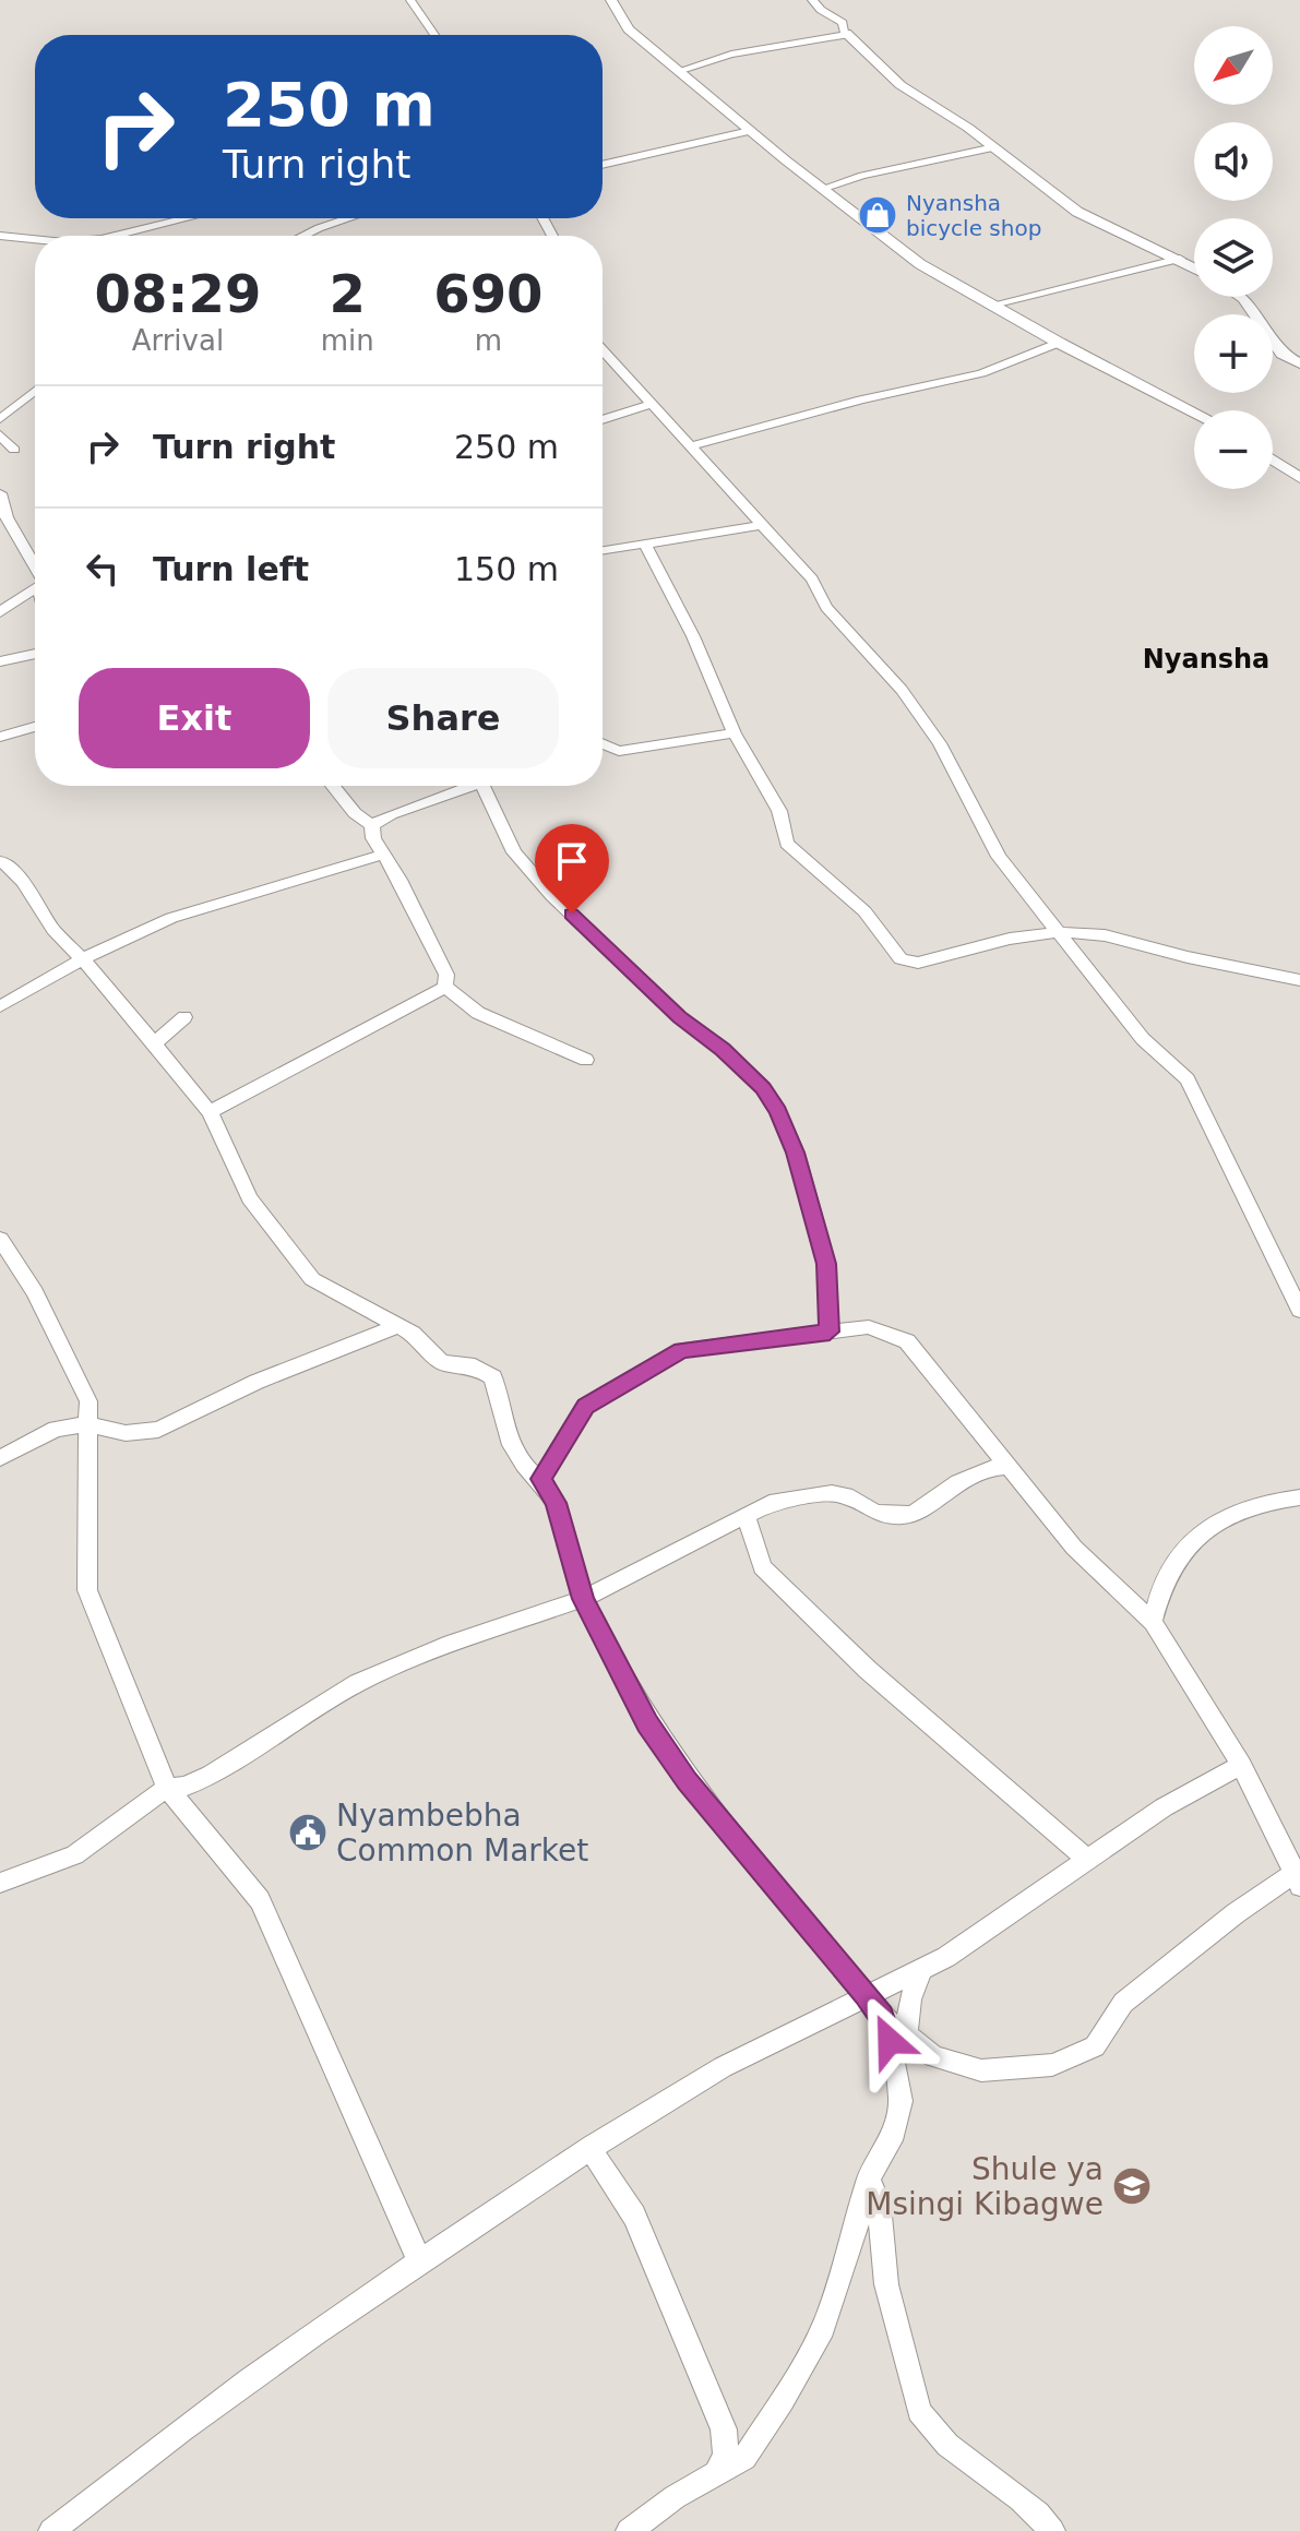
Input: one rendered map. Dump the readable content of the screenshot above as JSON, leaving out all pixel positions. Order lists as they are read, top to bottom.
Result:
{
  "districts": ["Nyansha"],
  "places": {
    "shop": ["Nyansha bicycle shop"],
    "public building": ["Nyambebha Common Market"],
    "school or university": ["Shule ya Msingi Kibagwe"]
  },
  "north": "bottom left",
  "page": {
    "map_buttons": ["+", "−"],
    "turn": ["250 m", "Turn right"],
    "eta": [
      "08:29",
      "Arrival",
      "2",
      "min",
      "690",
      "m"
    ],
    "list": [
      {
        "name": "Turn right",
        "value": "250 m"
      },
      {
        "name": "Turn left",
        "value": "150 m"
      }
    ],
    "buttons": ["Exit", "Share"]
  }
}
